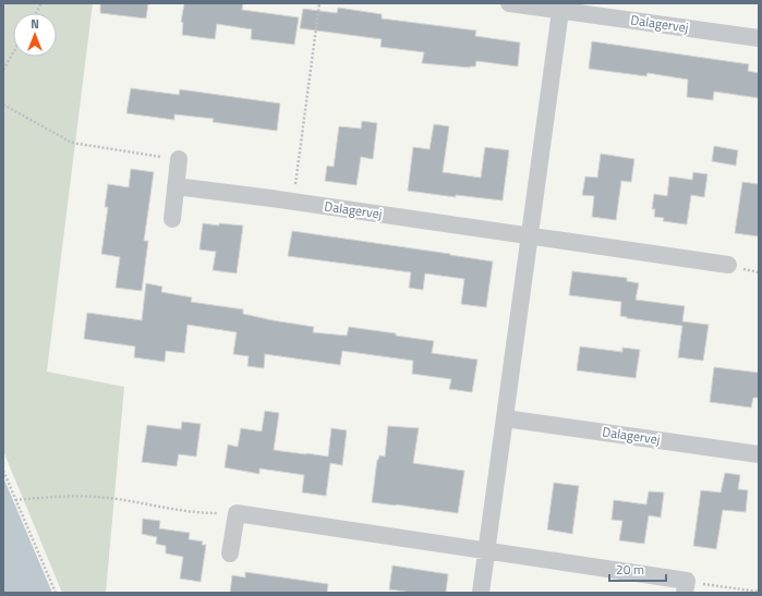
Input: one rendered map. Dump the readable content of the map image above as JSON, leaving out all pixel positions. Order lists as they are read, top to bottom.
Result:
{
  "streets": {
    "street": ["Dalagervej"]
  },
  "scale_bar": "20 m",
  "north": "top"
}
